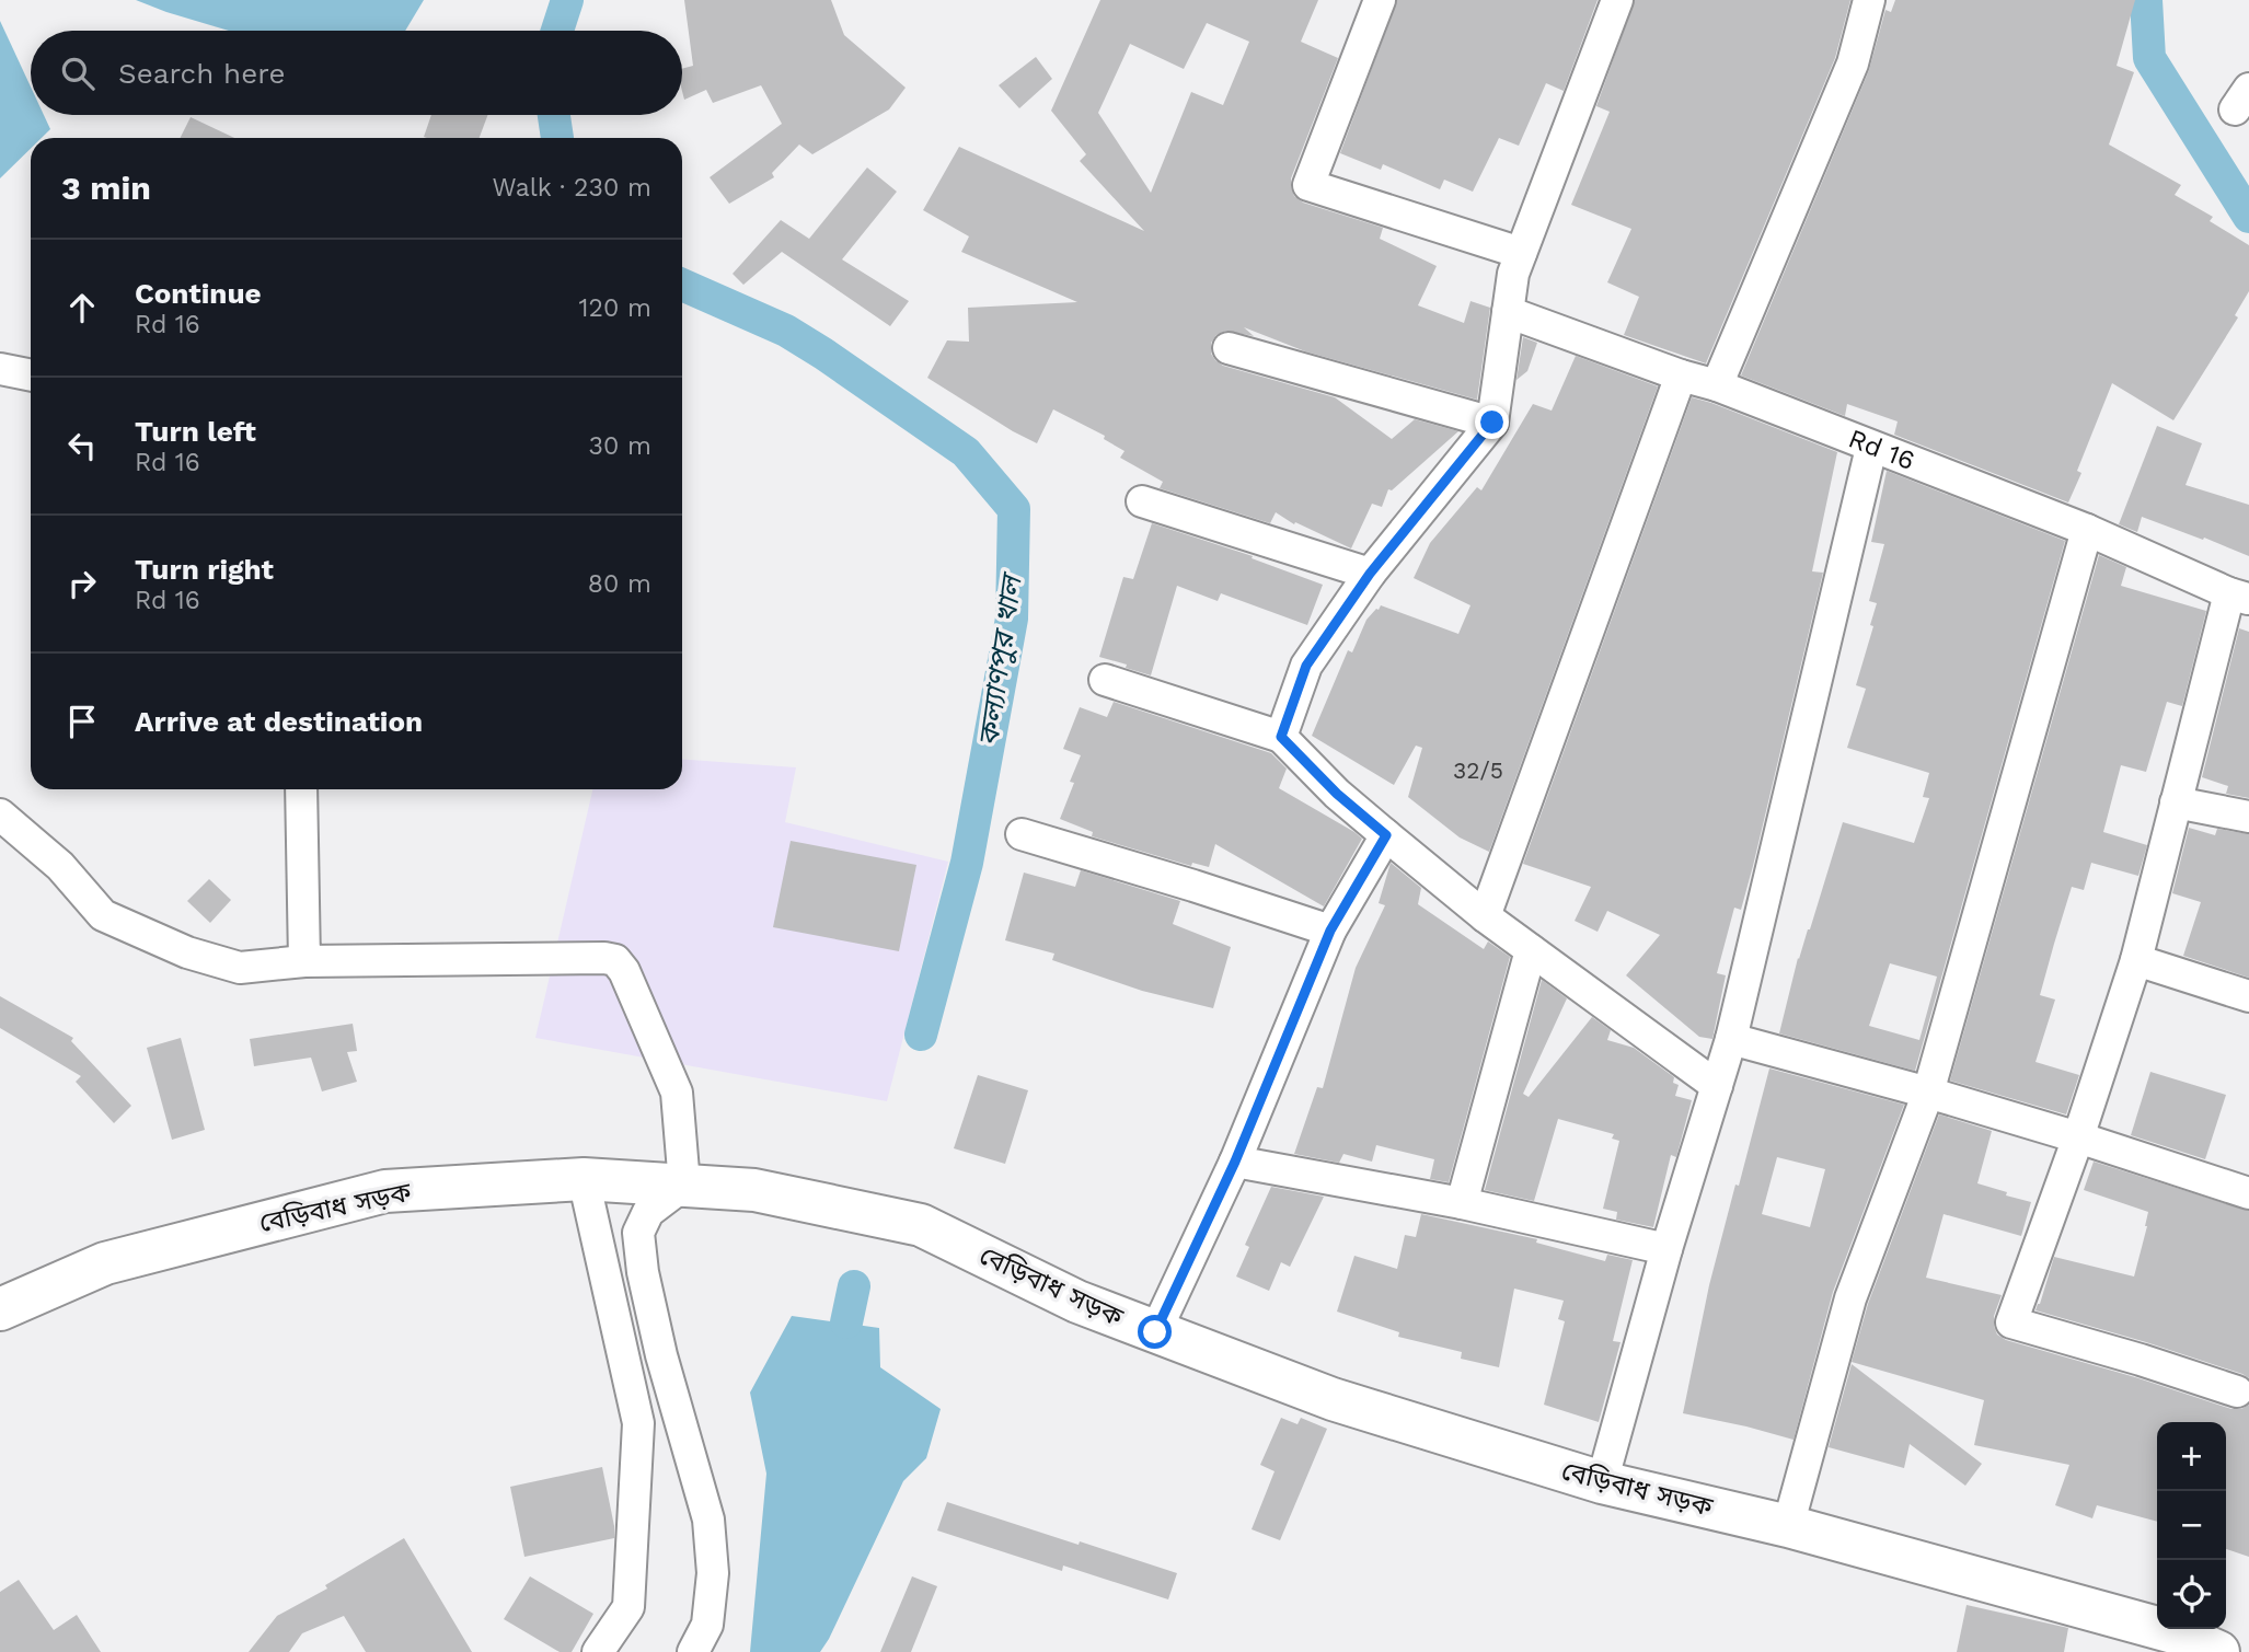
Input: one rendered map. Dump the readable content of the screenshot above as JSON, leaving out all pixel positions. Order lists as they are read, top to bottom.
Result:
{
  "streets": {
    "highway": ["বেড়িবাধ সড়ক"],
    "street": ["Rd 16"]
  },
  "water": ["কল্যাণপুর খাল"],
  "house_numbers": ["32/5"],
  "page": {
    "search": "Search here",
    "heading": ["3 min", "Walk · 230 m"],
    "list": [
      ["Continue", "Rd 16", "120 m"],
      ["Turn left", "Rd 16", "30 m"],
      ["Turn right", "Rd 16", "80 m"],
      "Arrive at destination"
    ],
    "map_buttons": ["+", "−"]
  }
}
